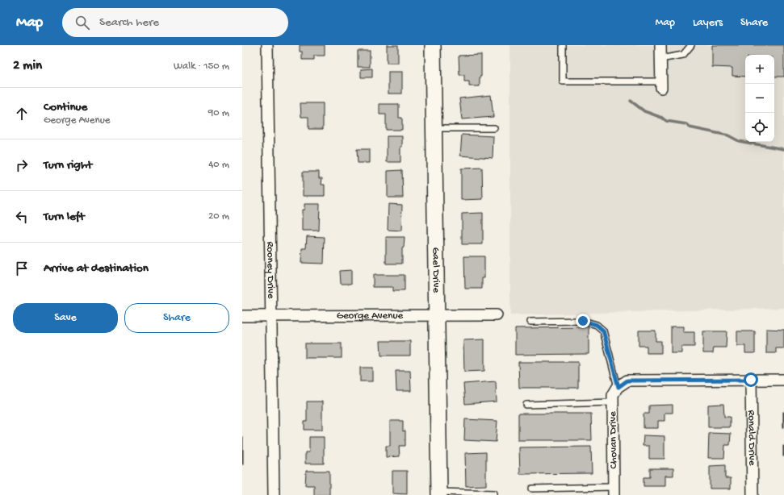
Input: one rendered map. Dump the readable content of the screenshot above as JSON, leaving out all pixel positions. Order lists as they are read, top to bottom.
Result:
{
  "streets": {
    "street": [
      "Rooney Drive",
      "Gael Drive",
      "George Avenue",
      "Ronald Drive",
      "Chovan Drive"
    ]
  },
  "crossings": [
    ["Rooney Drive", "George Avenue"],
    ["Gael Drive", "George Avenue"]
  ],
  "page": {
    "header": "Map",
    "search": "Search here",
    "nav": ["Map", "Layers", "Share"],
    "heading": ["2 min", "Walk · 150 m"],
    "map_buttons": ["+", "−"],
    "list": [
      ["Continue", "George Avenue", "90 m"],
      ["Turn right", "40 m"],
      ["Turn left", "20 m"],
      "Arrive at destination"
    ],
    "buttons": ["Save", "Share"]
  }
}
